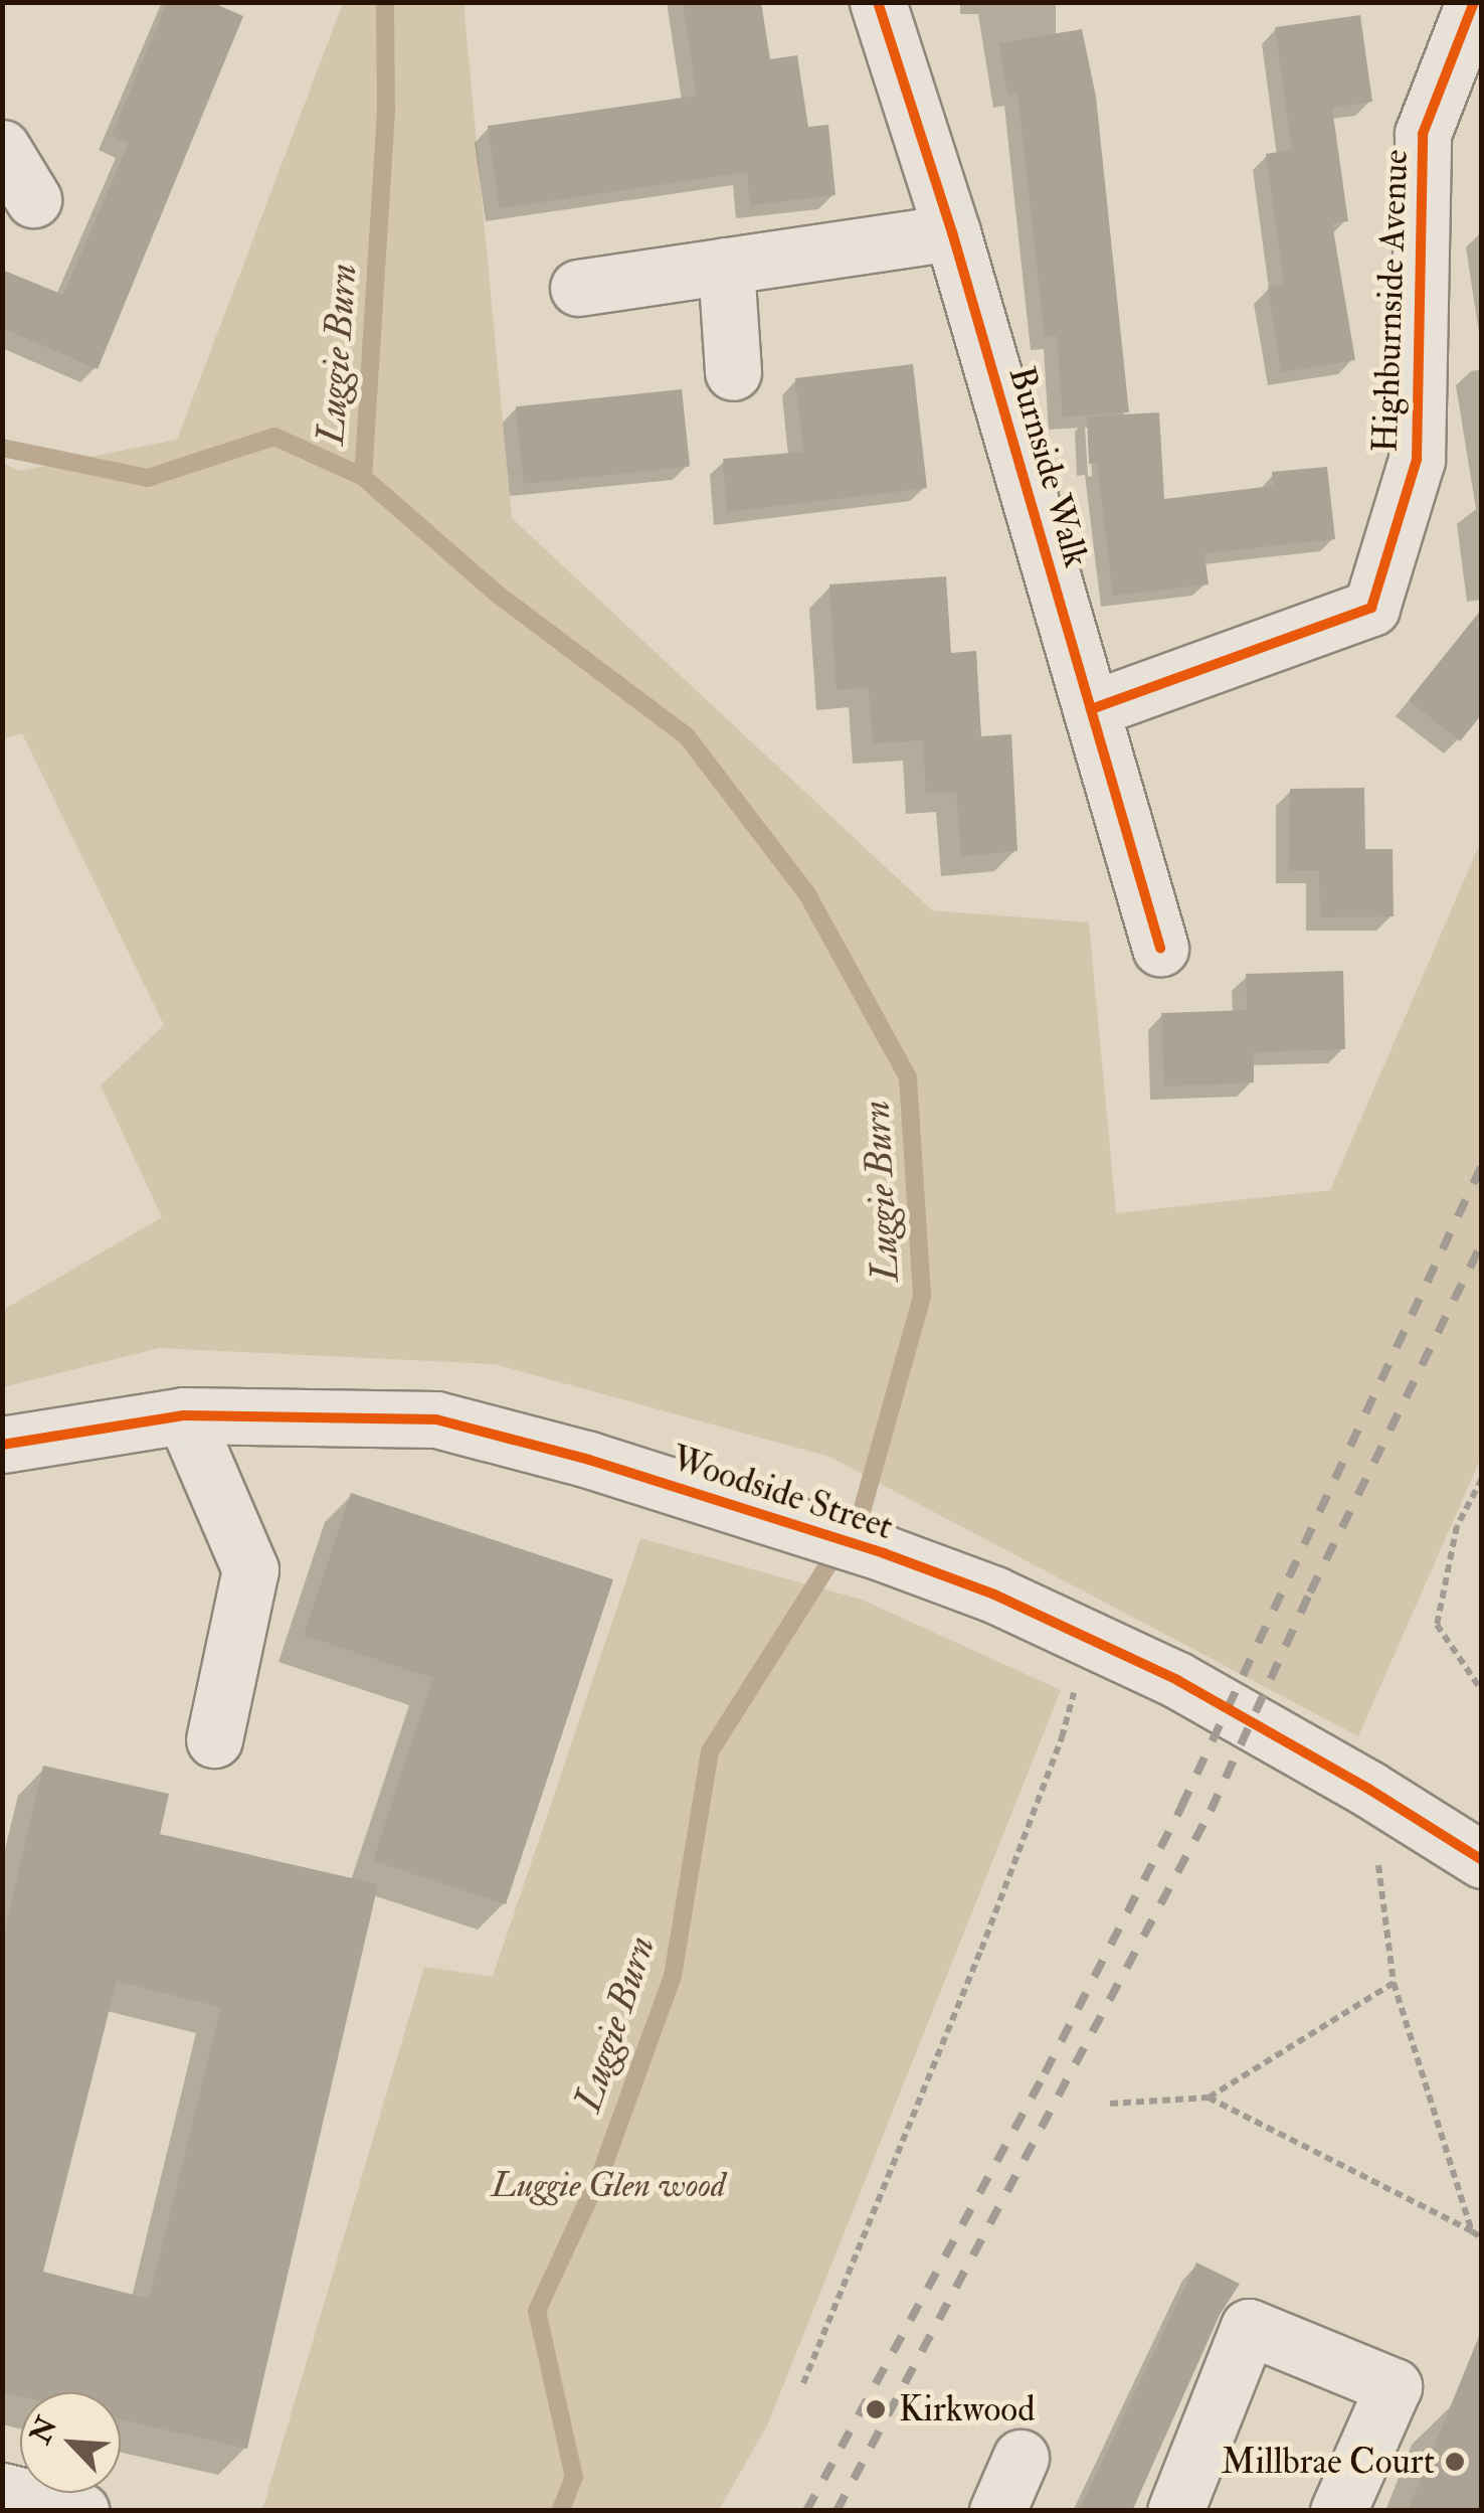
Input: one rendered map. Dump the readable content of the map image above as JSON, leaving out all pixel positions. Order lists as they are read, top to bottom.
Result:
{
  "streets": {
    "street": ["Highburnside Avenue", "Burnside Walk", "Woodside Street"]
  },
  "crossings": [
    ["Highburnside Avenue", "Burnside Walk"]
  ],
  "water": ["Luggie Burn"],
  "parks": ["Luggie Glen wood"],
  "places": ["Kirkwood", "Millbrae Court"],
  "north": "top left"
}
